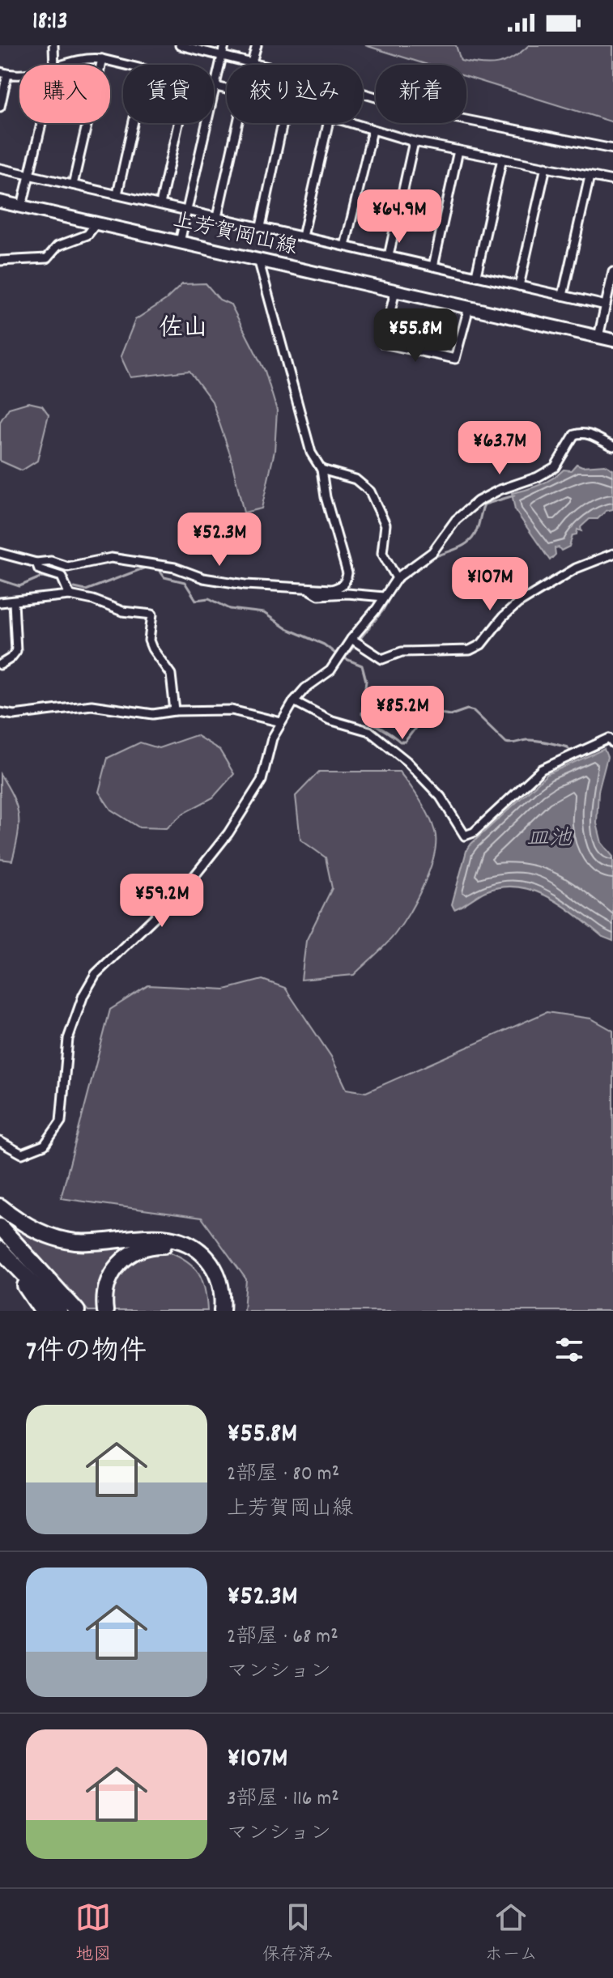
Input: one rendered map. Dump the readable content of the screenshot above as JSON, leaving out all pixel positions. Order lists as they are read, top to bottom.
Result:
{
  "streets": {
    "main road": ["上芳賀岡山線"]
  },
  "districts": ["佐山"],
  "water": ["皿池"],
  "page": {
    "status": "18:13",
    "chip": [
      "購入",
      "賃貸",
      "絞り込み",
      "新着"
    ],
    "price": [
      "¥64.9M",
      "¥55.8M",
      "¥63.7M",
      "¥52.3M",
      "¥107M",
      "¥85.2M",
      "¥59.2M"
    ],
    "heading": "7件の物件",
    "list": [
      {
        "name": "¥55.8M",
        "note": "2部屋 · 80 m² · 上芳賀岡山線"
      },
      {
        "name": "¥52.3M",
        "note": "2部屋 · 68 m² · マンション"
      },
      {
        "name": "¥107M",
        "note": "3部屋 · 116 m² · マンション"
      }
    ],
    "tabs": ["地図", "保存済み", "ホーム"]
  }
}
